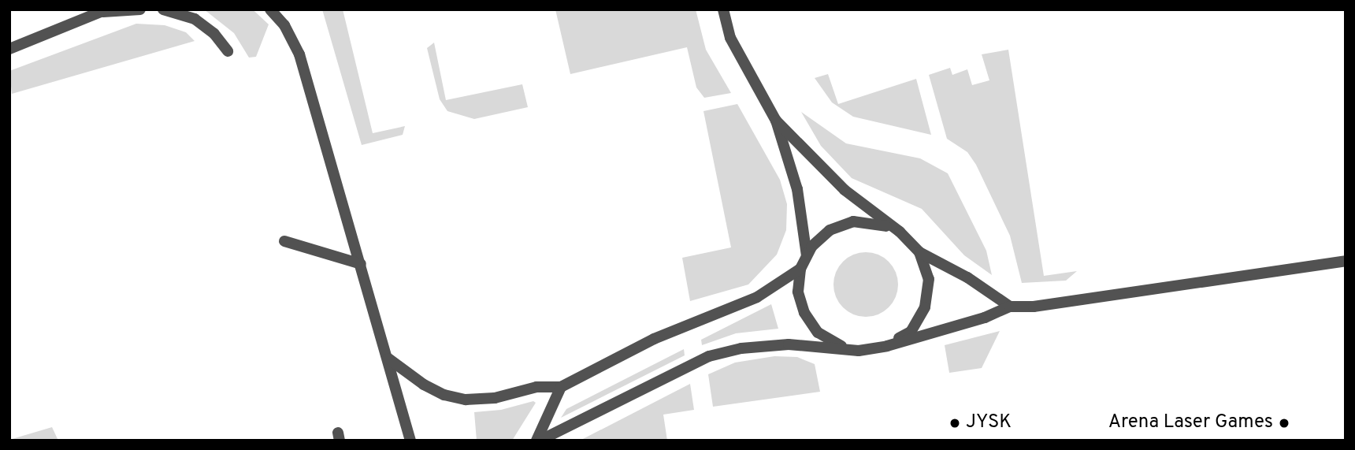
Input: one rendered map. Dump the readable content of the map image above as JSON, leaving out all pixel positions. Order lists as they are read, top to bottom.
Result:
{
  "places": ["JYSK", "Arena Laser Games"]
}
